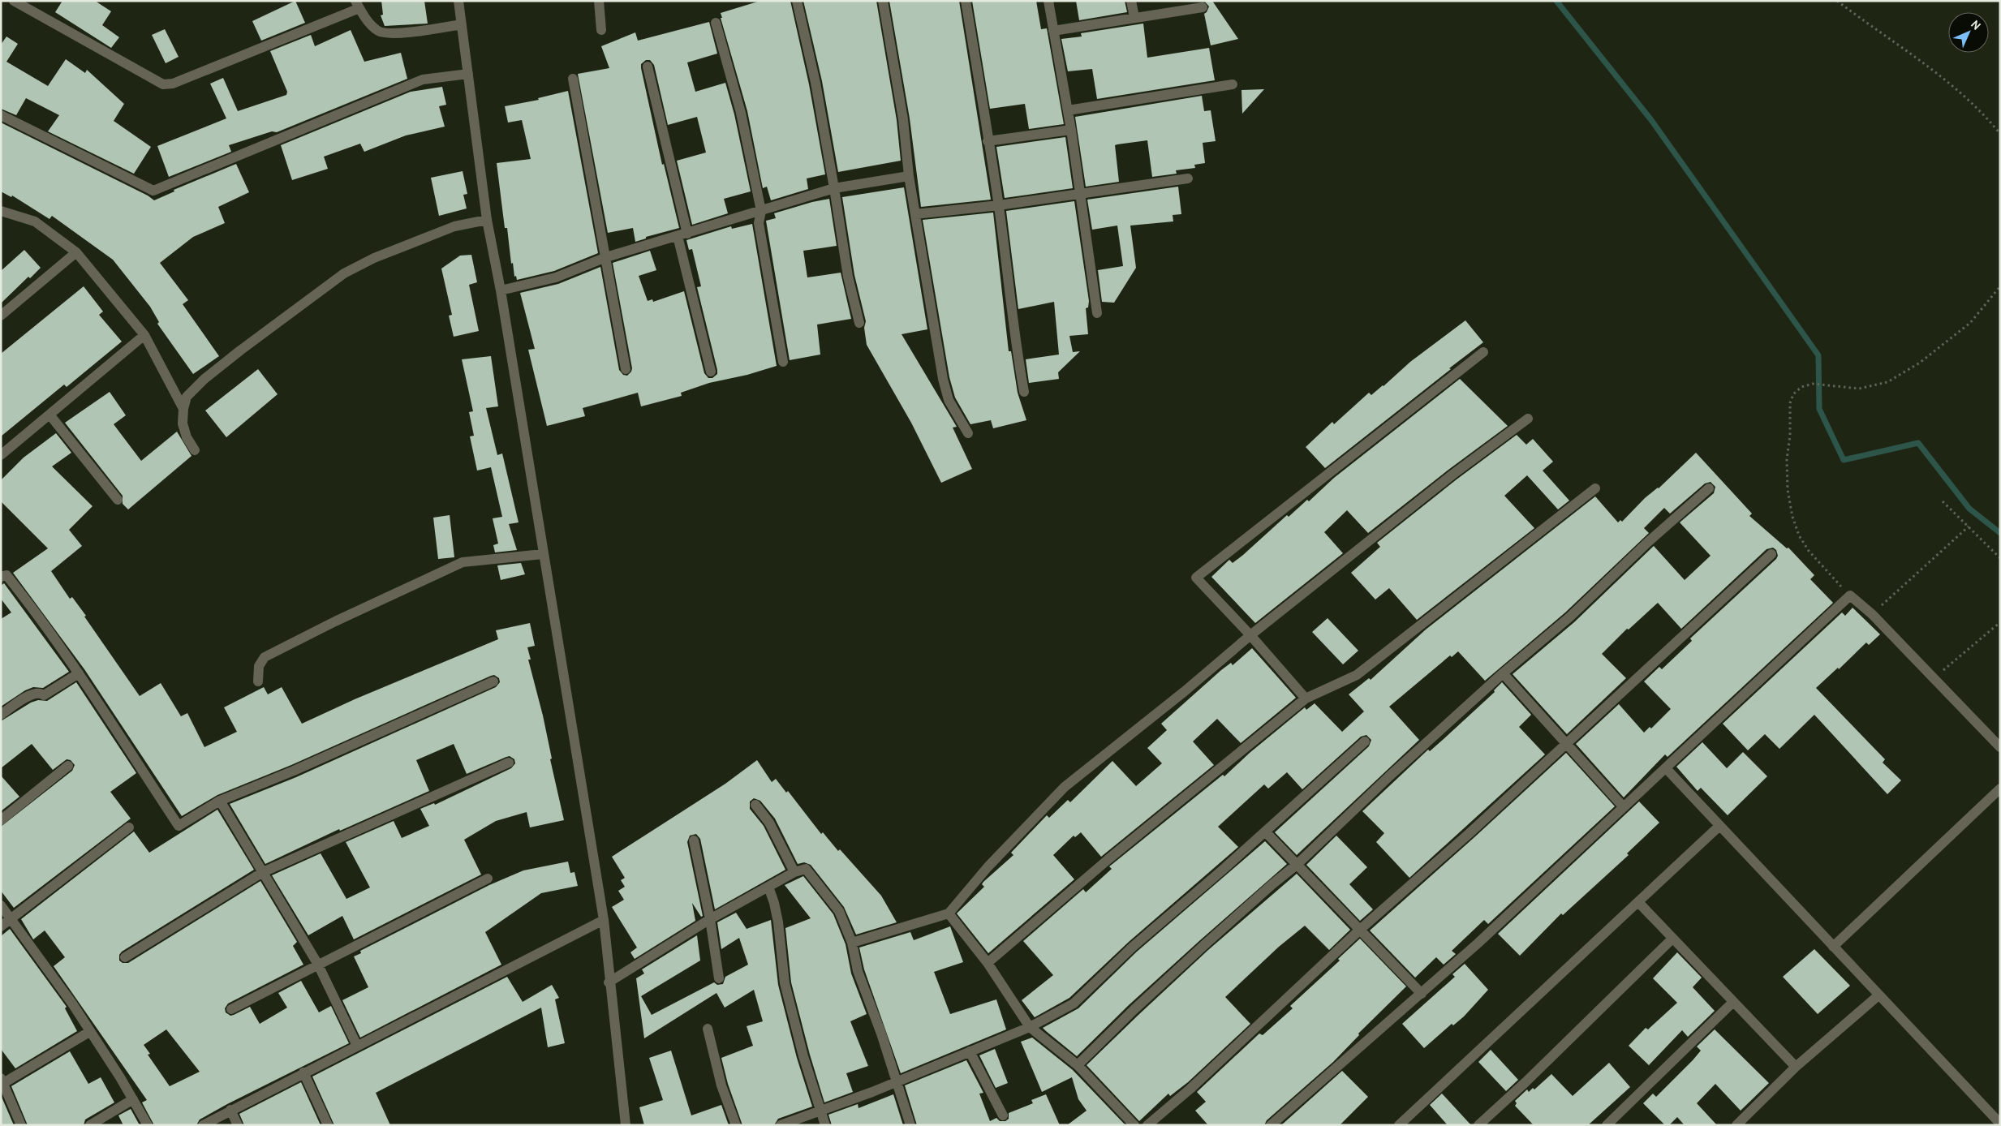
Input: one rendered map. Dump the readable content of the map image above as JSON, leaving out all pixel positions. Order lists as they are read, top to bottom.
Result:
{
  "north": "top right"
}
